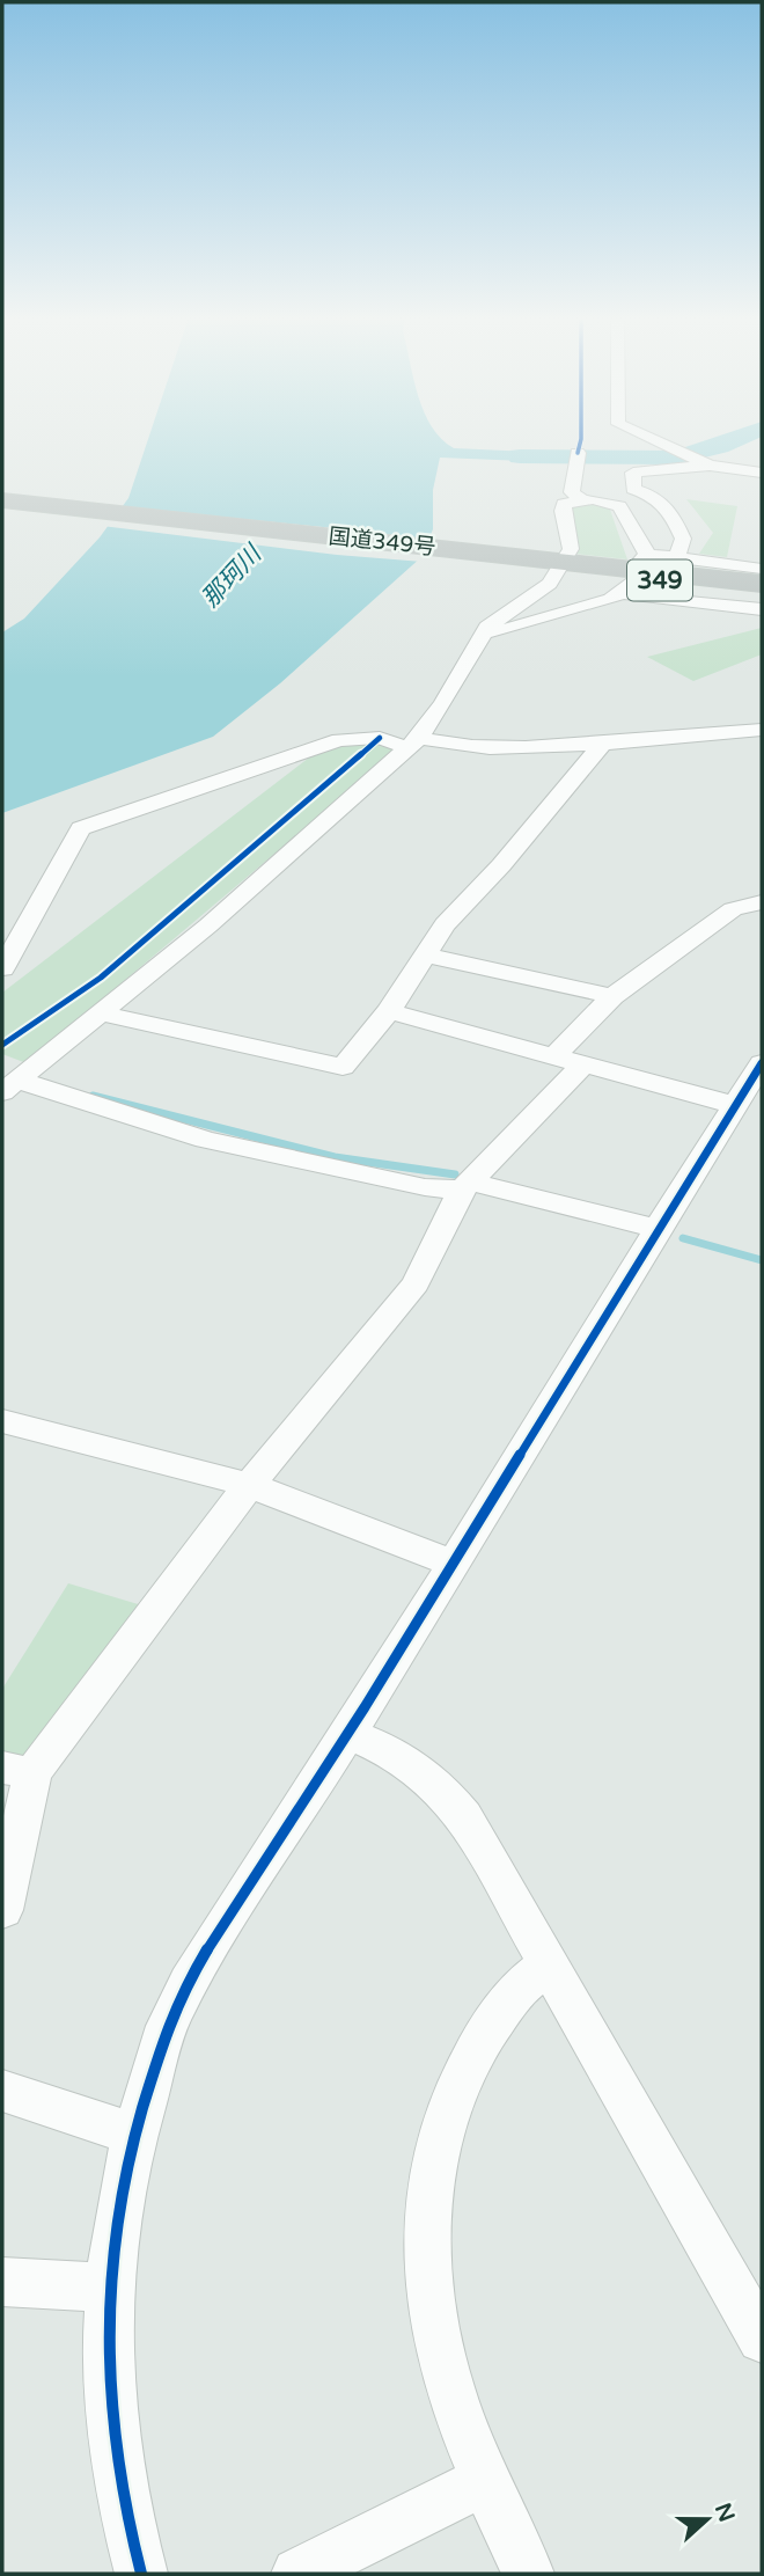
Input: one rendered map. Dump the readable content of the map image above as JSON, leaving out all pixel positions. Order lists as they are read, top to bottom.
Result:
{
  "streets": {
    "highway": ["国道349号", "349"]
  },
  "water": ["那珂川"],
  "north": "right"
}
